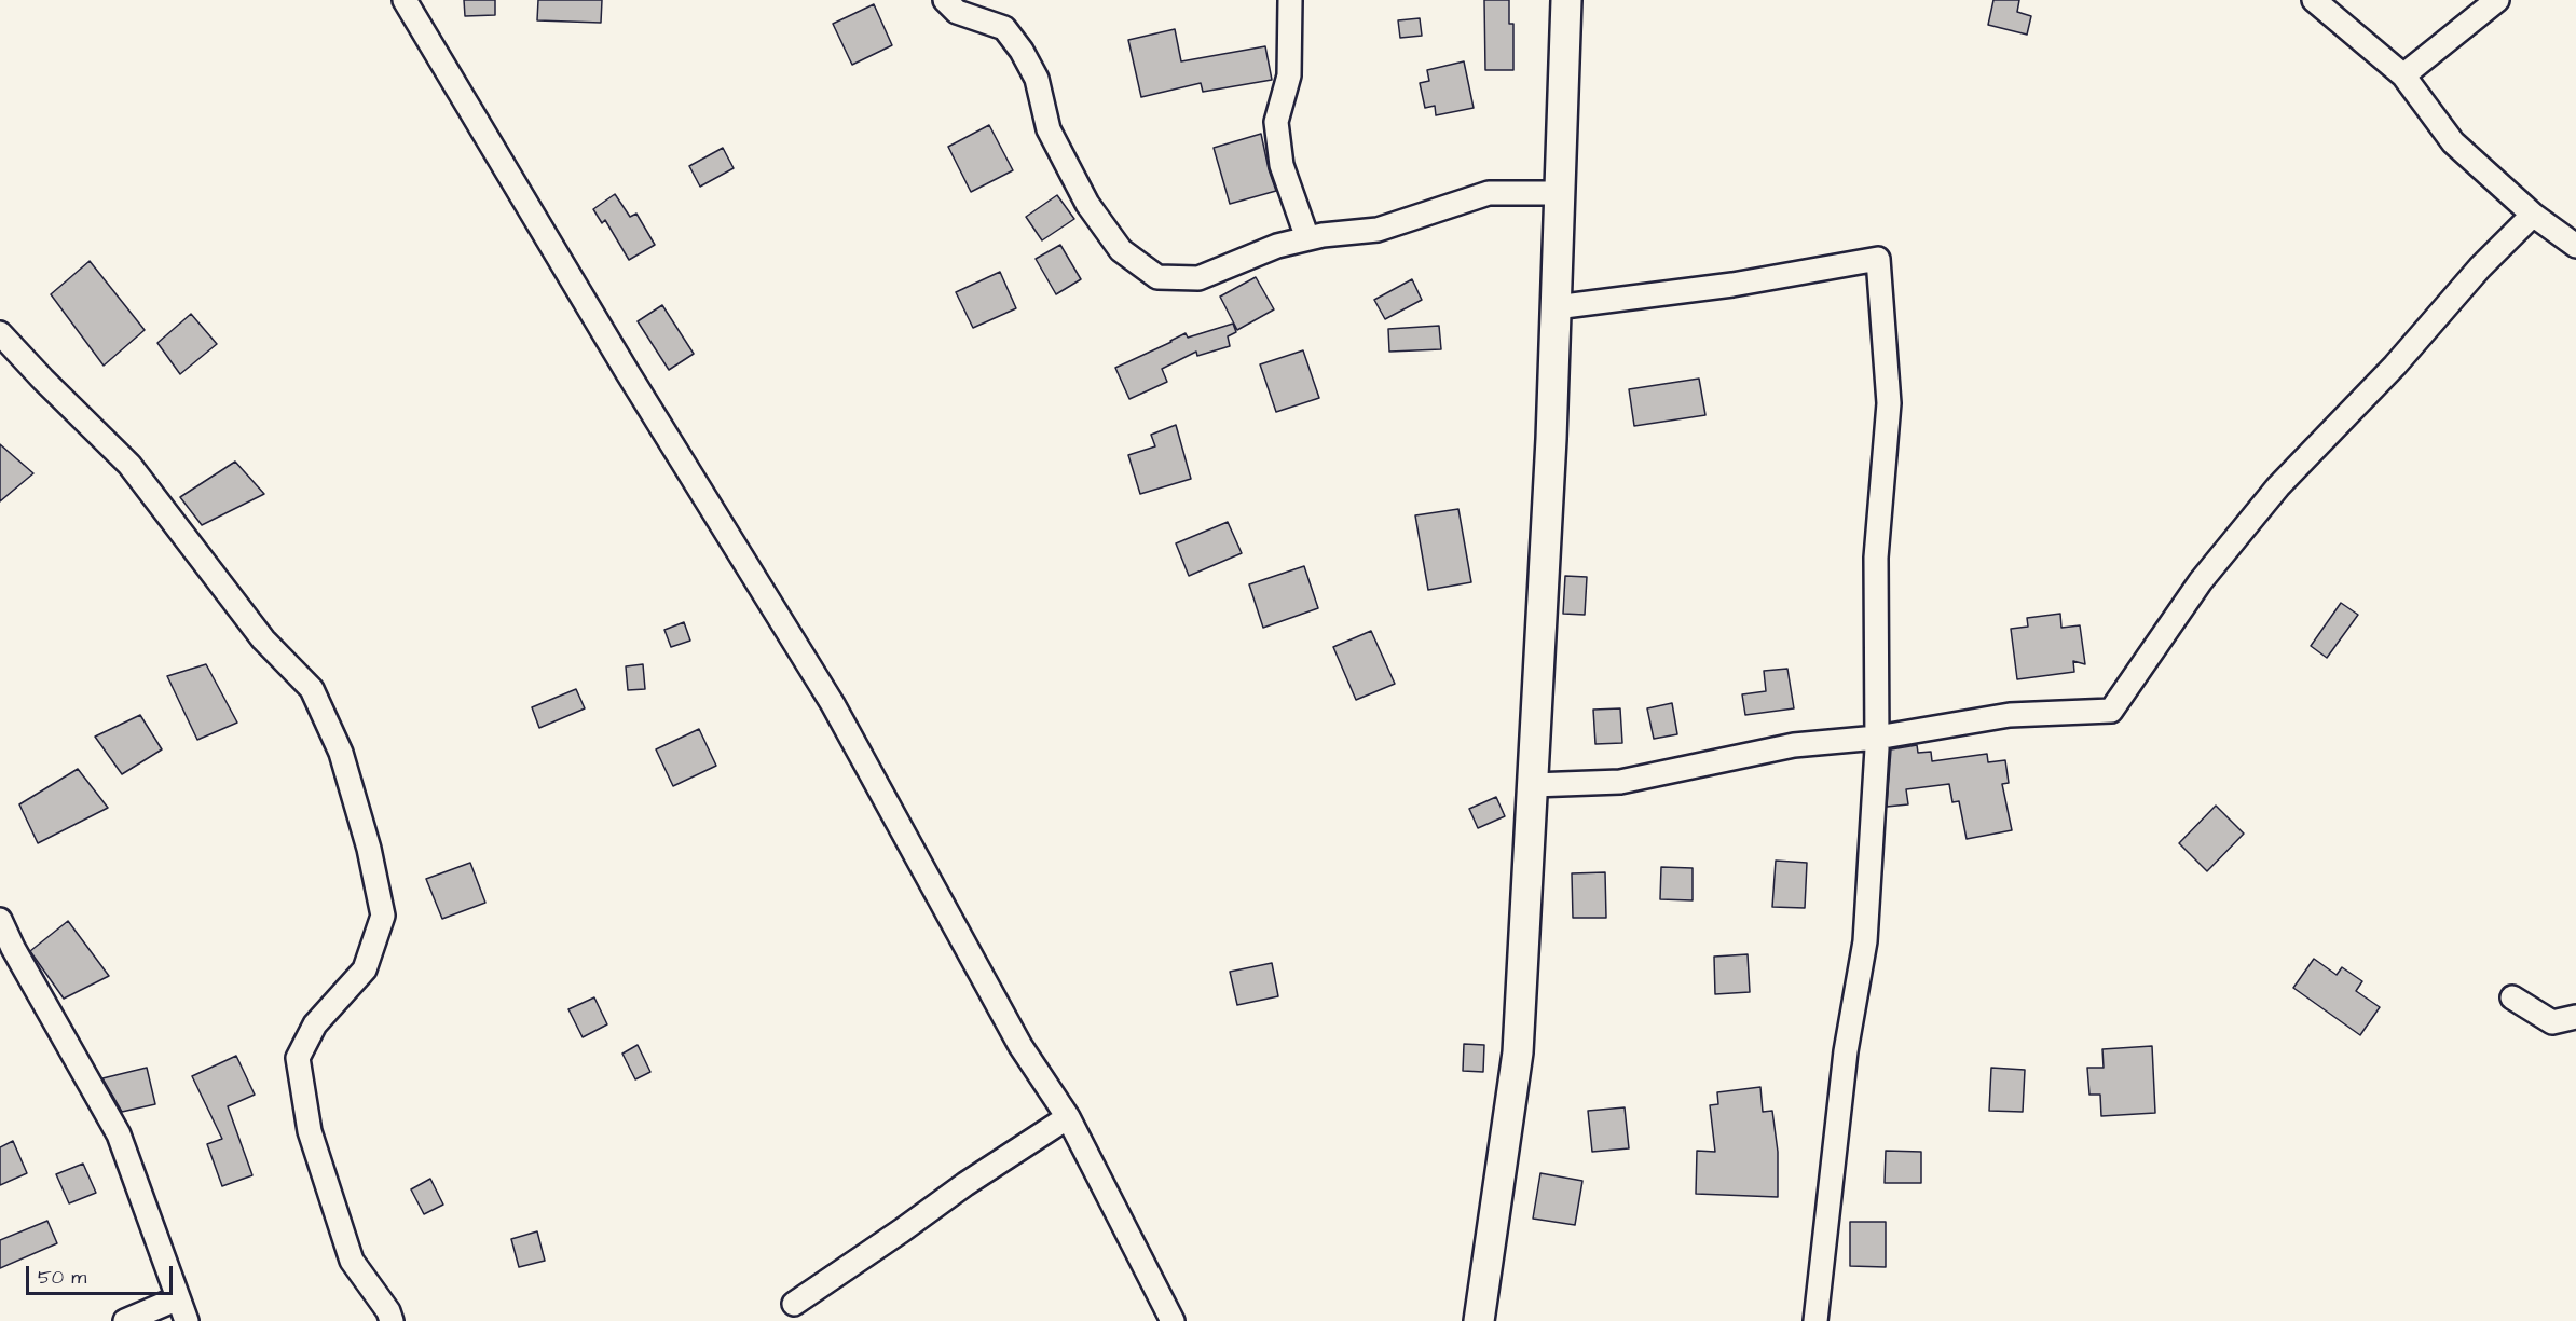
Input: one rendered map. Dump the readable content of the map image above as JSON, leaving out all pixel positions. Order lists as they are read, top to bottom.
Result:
{
  "scale_bar": "50 m"
}
